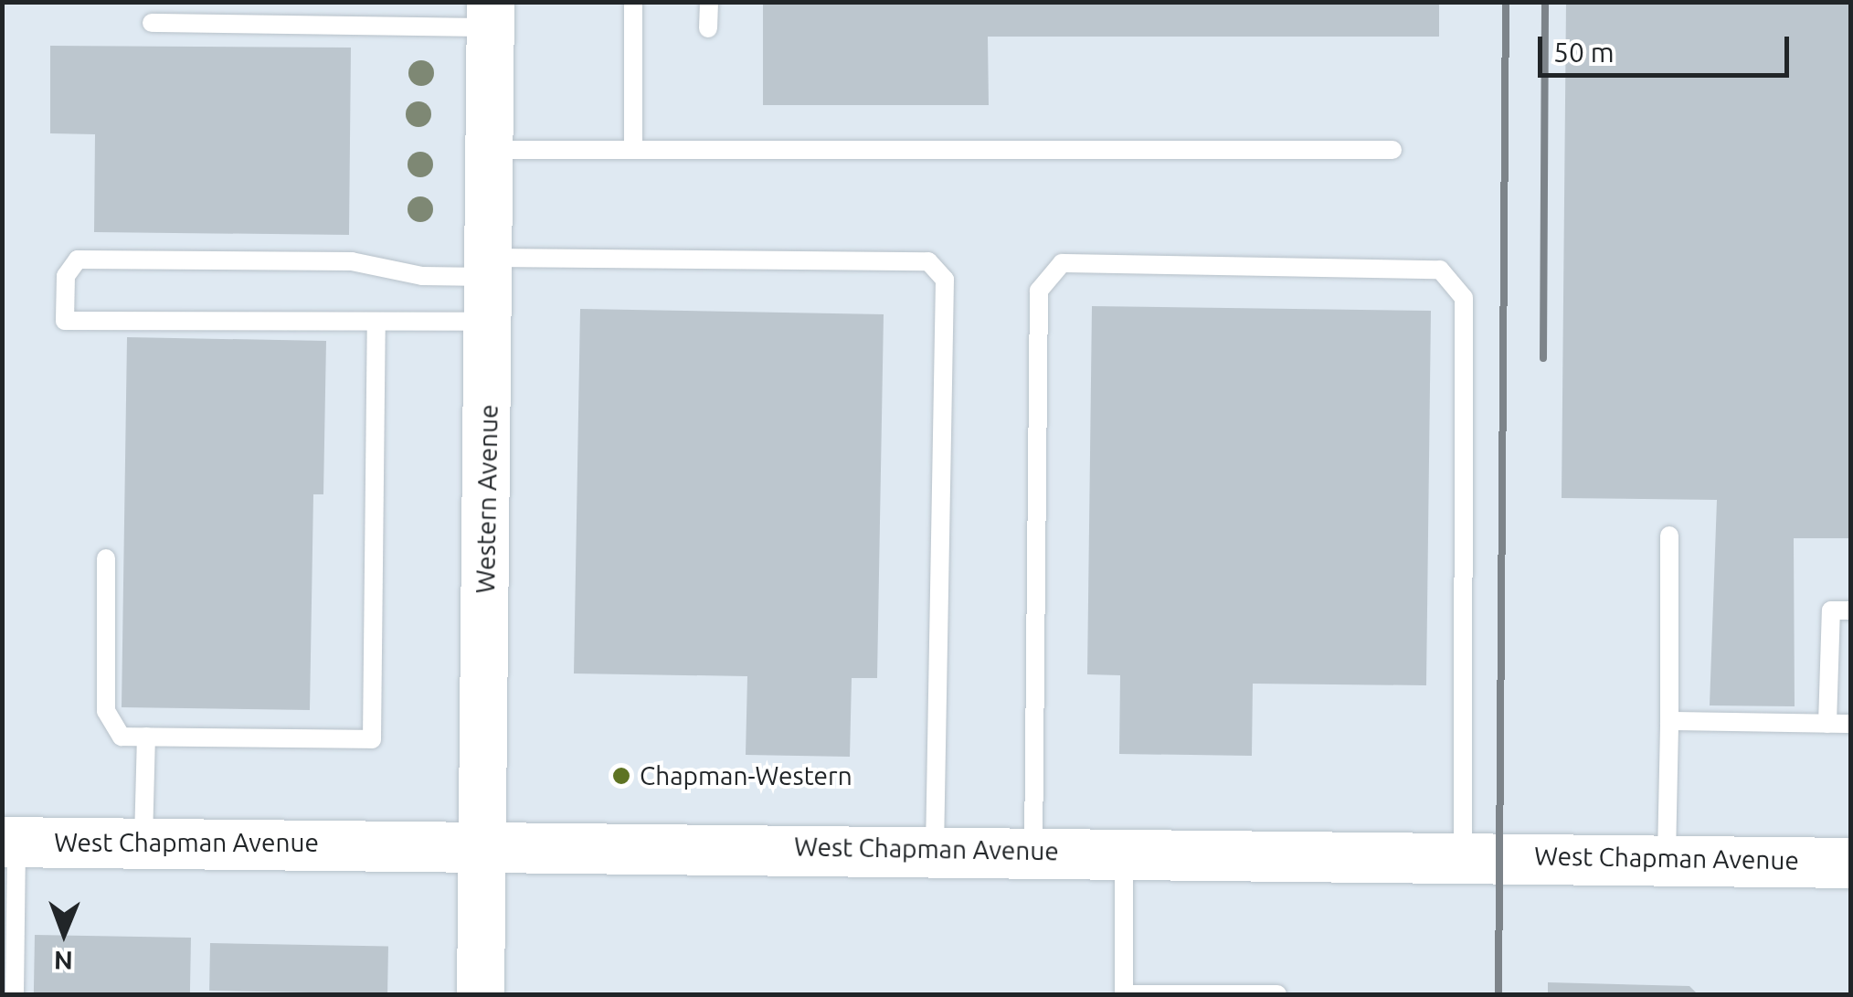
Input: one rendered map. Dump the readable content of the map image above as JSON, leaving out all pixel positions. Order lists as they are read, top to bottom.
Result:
{
  "streets": {
    "main road": ["West Chapman Avenue"],
    "street": ["Western Avenue"]
  },
  "crossings": [
    ["Western Avenue", "West Chapman Avenue"]
  ],
  "places": ["Chapman-Western"],
  "scale_bar": "50 m",
  "north": "bottom"
}
